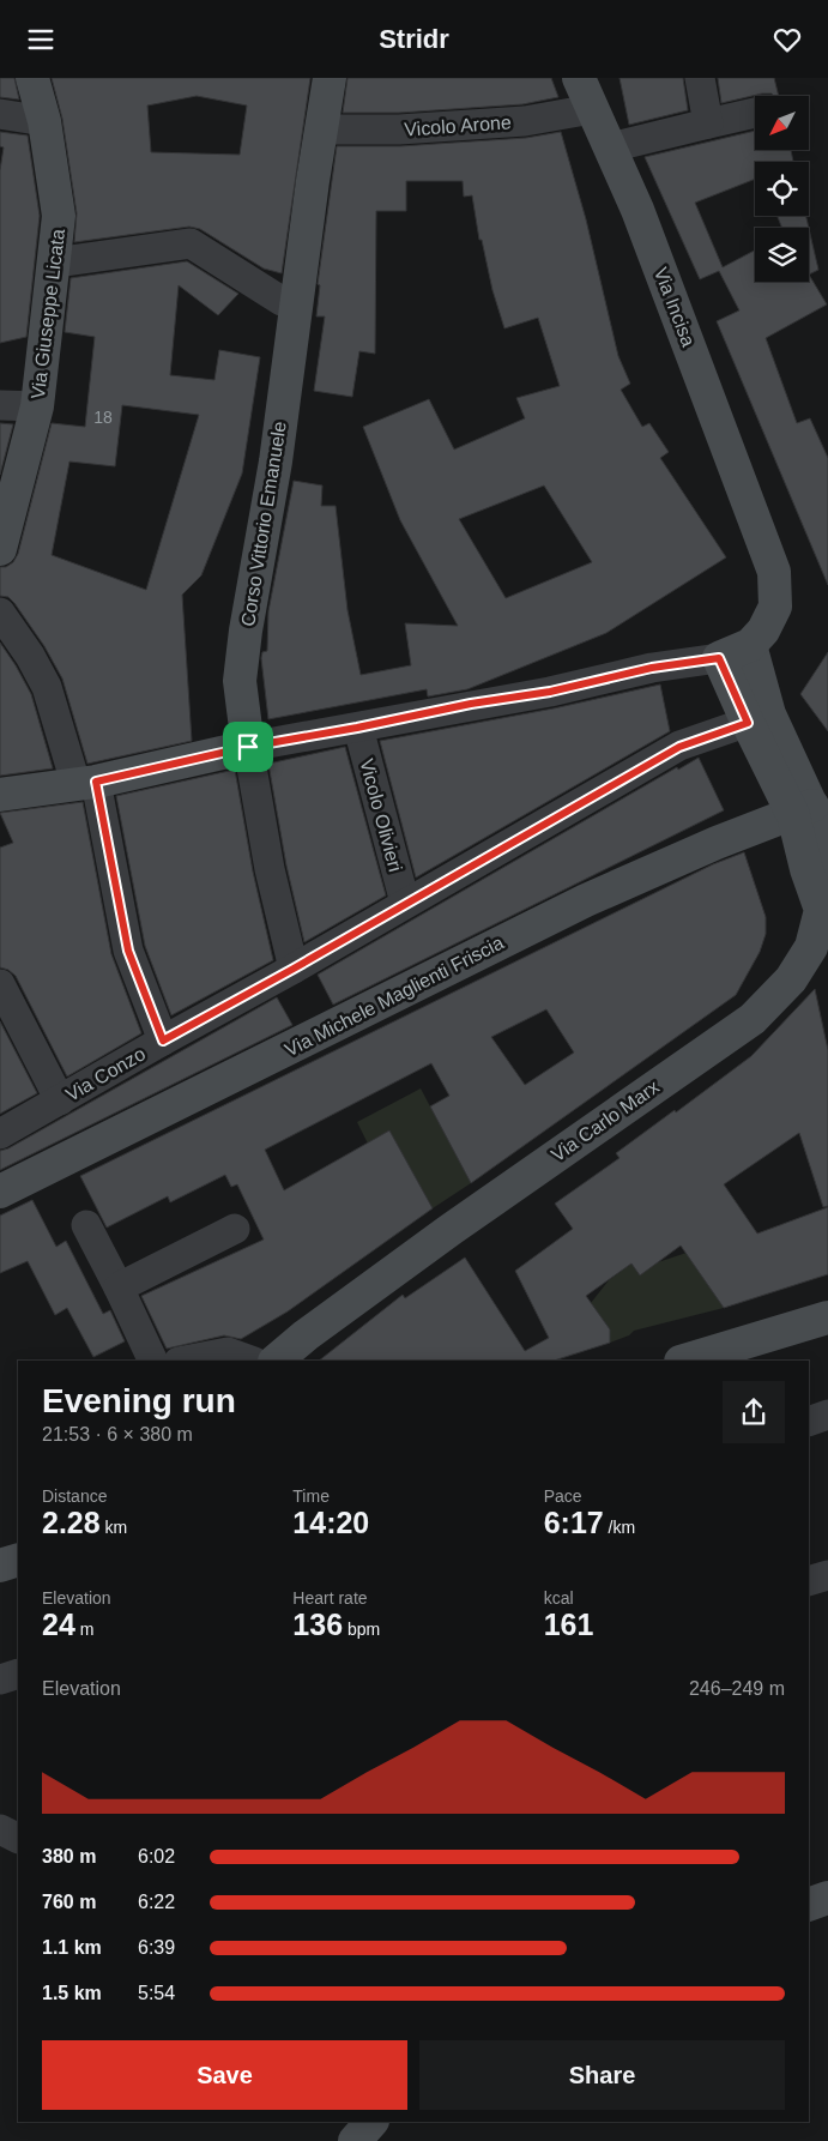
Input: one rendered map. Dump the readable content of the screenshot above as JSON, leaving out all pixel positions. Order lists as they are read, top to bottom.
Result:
{
  "streets": {
    "street": [
      "Vicolo Arone",
      "Via Incisa",
      "Via Giuseppe Licata",
      "Corso Vittorio Emanuele",
      "Vicolo Olivieri",
      "Via Michele Maglienti Friscia",
      "Via Conzo",
      "Via Carlo Marx"
    ]
  },
  "crossings": [
    ["Vicolo Arone", "Via Incisa"],
    ["Vicolo Arone", "Corso Vittorio Emanuele"],
    ["Corso Vittorio Emanuele", "Via Conzo"],
    ["Vicolo Olivieri", "Via Conzo"],
    ["Via Michele Maglienti Friscia", "Via Carlo Marx"]
  ],
  "house_numbers": ["18"],
  "north": "bottom left",
  "page": {
    "header": "Stridr",
    "heading": ["Evening run", "21:53 · 6 × 380 m"],
    "stats": [
      ["Distance", "2.28 km"],
      ["Time", "14:20"],
      ["Pace", "6:17 /km"],
      ["Elevation", "24 m"],
      ["Heart rate", "136 bpm"],
      ["kcal", "161"]
    ],
    "chart": ["Elevation", "246–249 m"],
    "list": [
      {
        "name": "380 m",
        "note": "6:02"
      },
      {
        "name": "760 m",
        "note": "6:22"
      },
      {
        "name": "1.1 km",
        "note": "6:39"
      },
      {
        "name": "1.5 km",
        "note": "5:54"
      }
    ],
    "buttons": ["Save", "Share"]
  }
}
